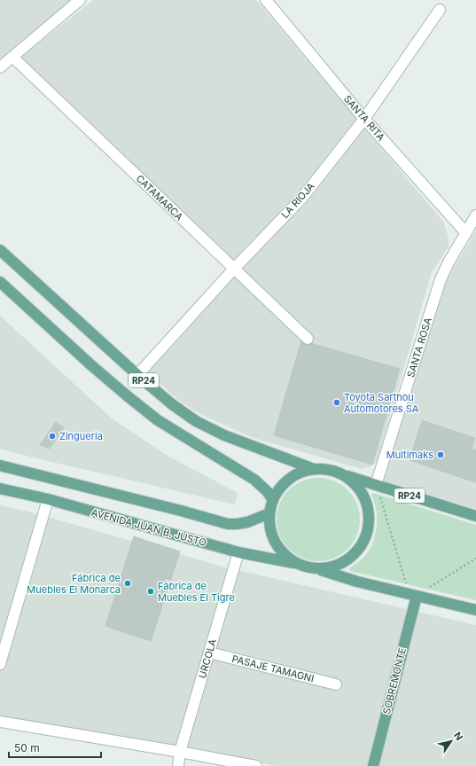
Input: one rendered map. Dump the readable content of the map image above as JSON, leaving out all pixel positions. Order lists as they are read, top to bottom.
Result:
{
  "streets": {
    "main road": ["RP24", "AVENIDA JUAN B. JUSTO", "SOBREMONTE"],
    "street": [
      "SANTA RITA",
      "CATAMARCA",
      "LA RIOJA",
      "SANTA ROSA",
      "URCOLA",
      "PASAJE TAMAGNI"
    ]
  },
  "crossings": [
    ["SANTA RITA", "LA RIOJA"],
    ["SANTA RITA", "SANTA ROSA"],
    ["CATAMARCA", "LA RIOJA"],
    ["LA RIOJA", "RP24"],
    ["SANTA ROSA", "RP24"],
    ["RP24", "AVENIDA JUAN B. JUSTO"],
    ["RP24", "SOBREMONTE"],
    ["AVENIDA JUAN B. JUSTO", "URCOLA"],
    ["URCOLA", "PASAJE TAMAGNI"]
  ],
  "places": [
    "Toyota Sarthou Automotores SA",
    "Zinguería",
    "Multimaks",
    "Fábrica de Muebles El Monarca",
    "Fábrica de Muebles El Tigre"
  ],
  "scale_bar": "50 m",
  "north": "top right"
}
